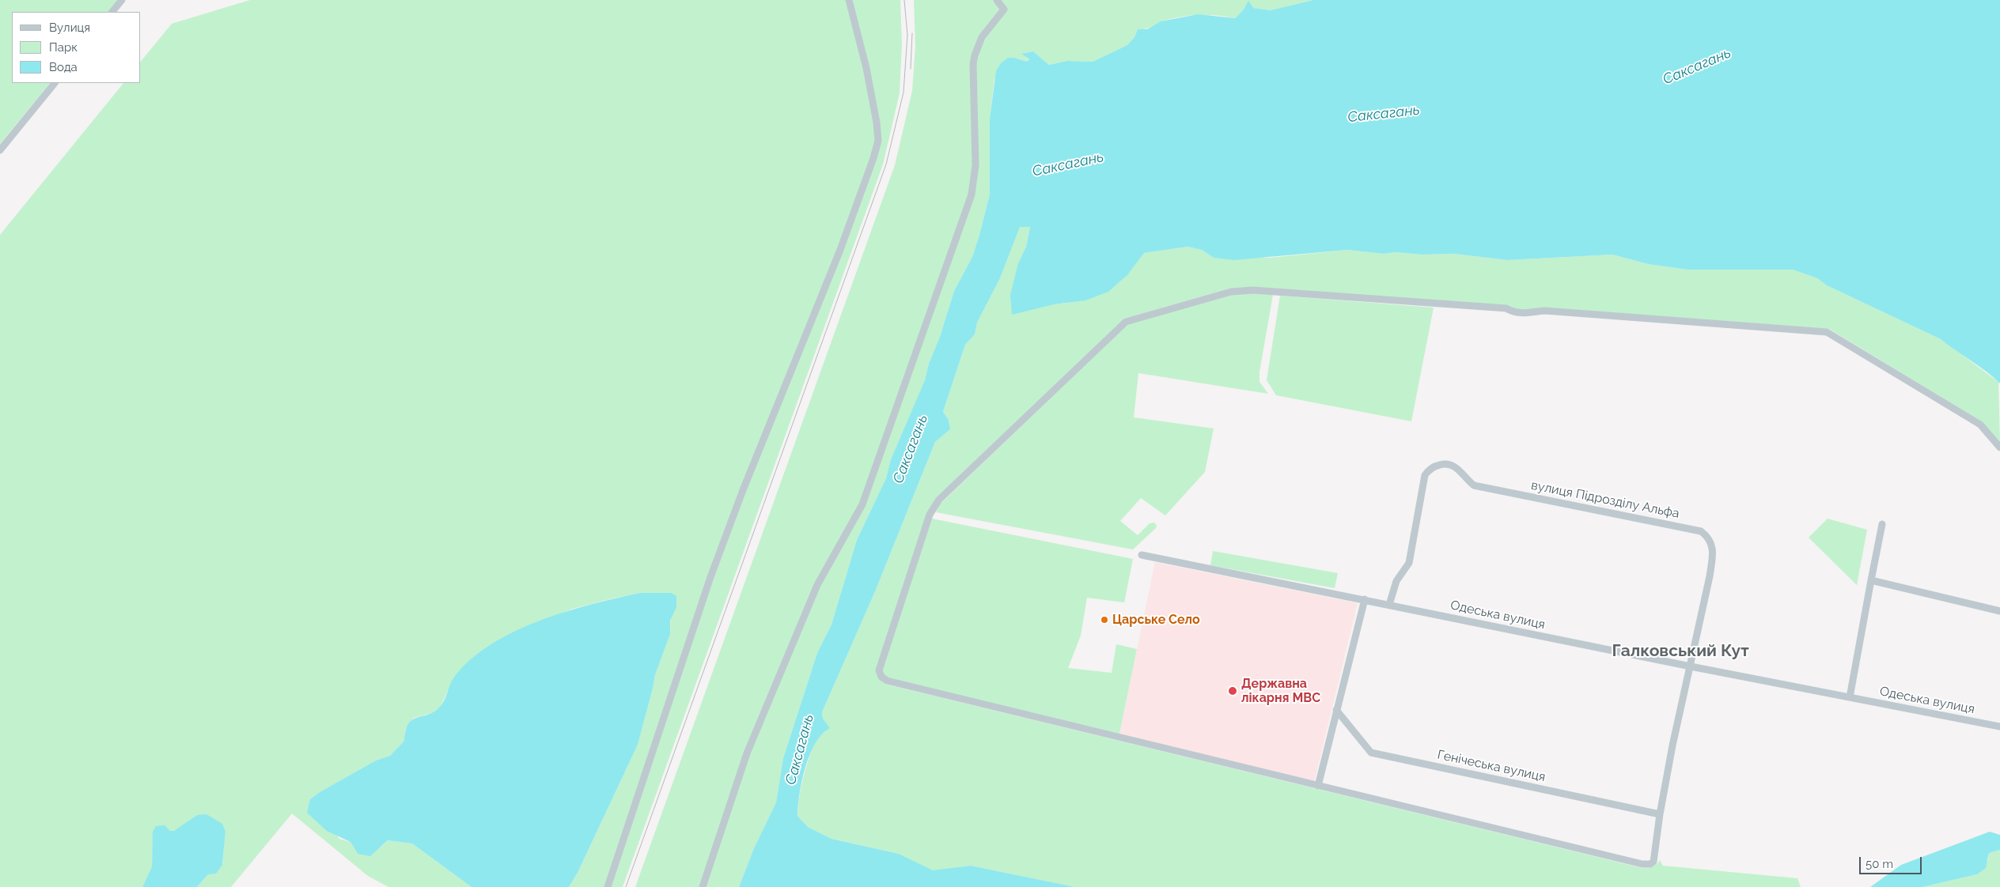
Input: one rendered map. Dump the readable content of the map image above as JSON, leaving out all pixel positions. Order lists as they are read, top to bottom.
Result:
{
  "streets": {
    "street": ["вулиця Підрозділу Альфа", "Одеська вулиця", "Генічеська вулиця"]
  },
  "crossings": [
    ["вулиця Підрозділу Альфа", "Одеська вулиця"],
    ["вулиця Підрозділу Альфа", "Генічеська вулиця"]
  ],
  "districts": ["Галковський Кут"],
  "water": ["Саксагань"],
  "places": ["Царське Село", "Державна лікарня МВС"],
  "legend": ["Вулиця", "Парк", "Вода"],
  "scale_bar": "50 m"
}
